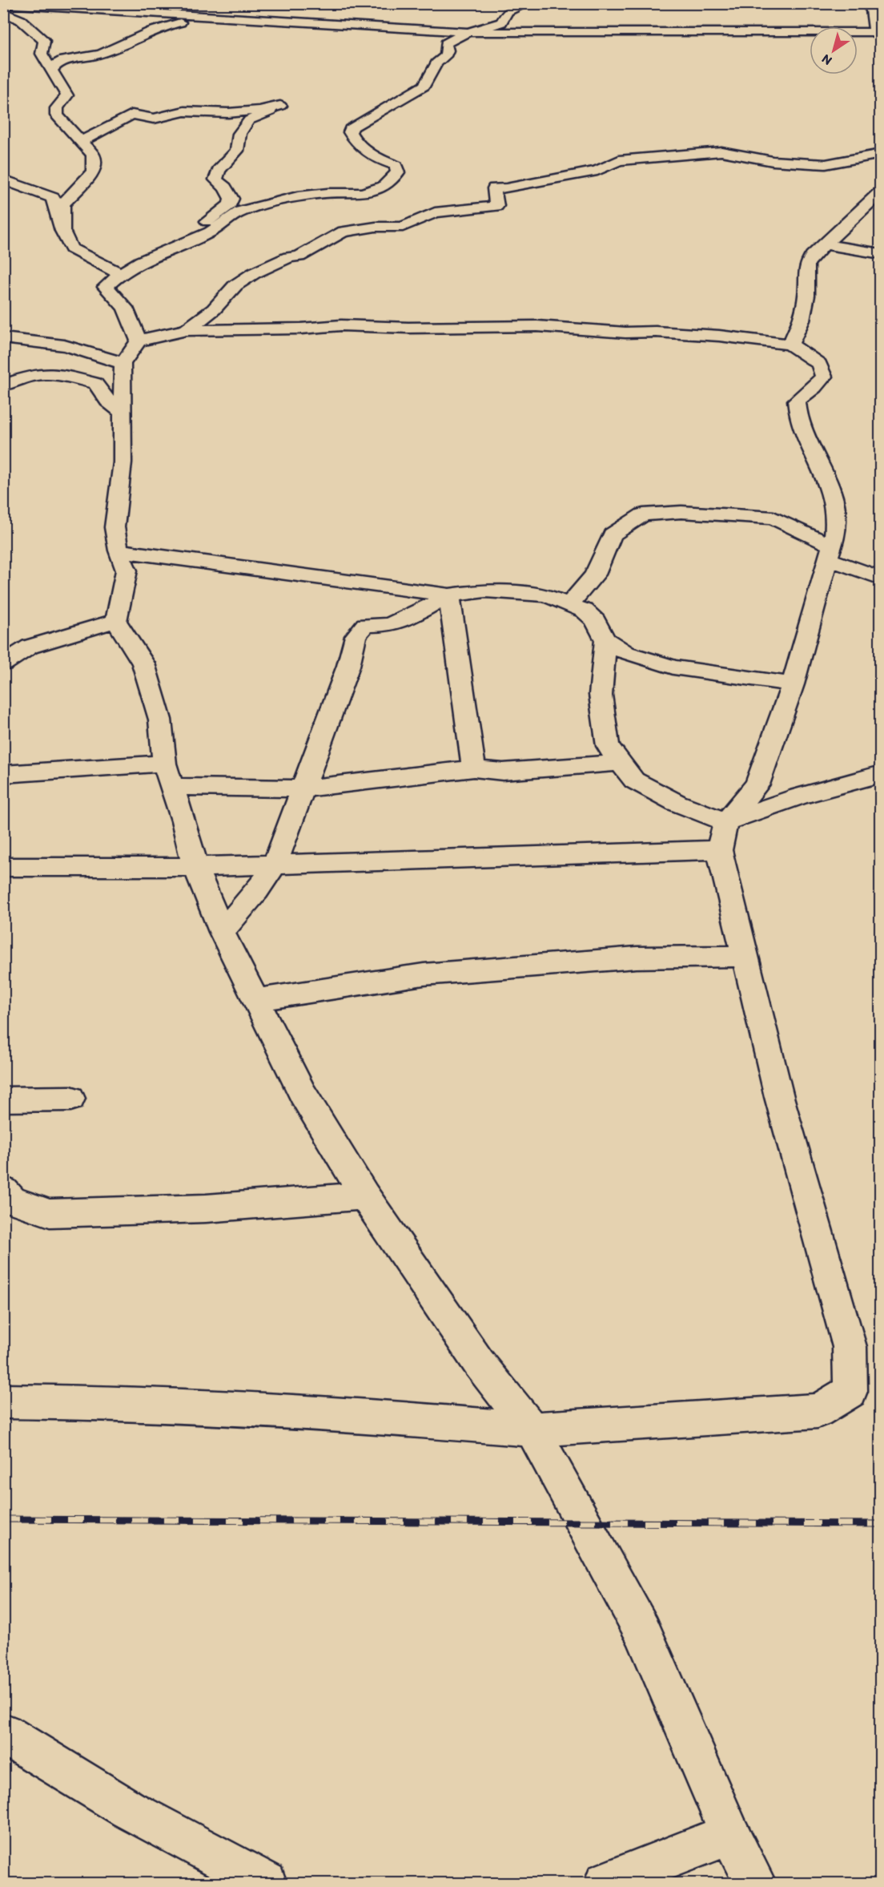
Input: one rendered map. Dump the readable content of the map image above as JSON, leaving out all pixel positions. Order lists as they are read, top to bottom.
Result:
{
  "north": "bottom left"
}
